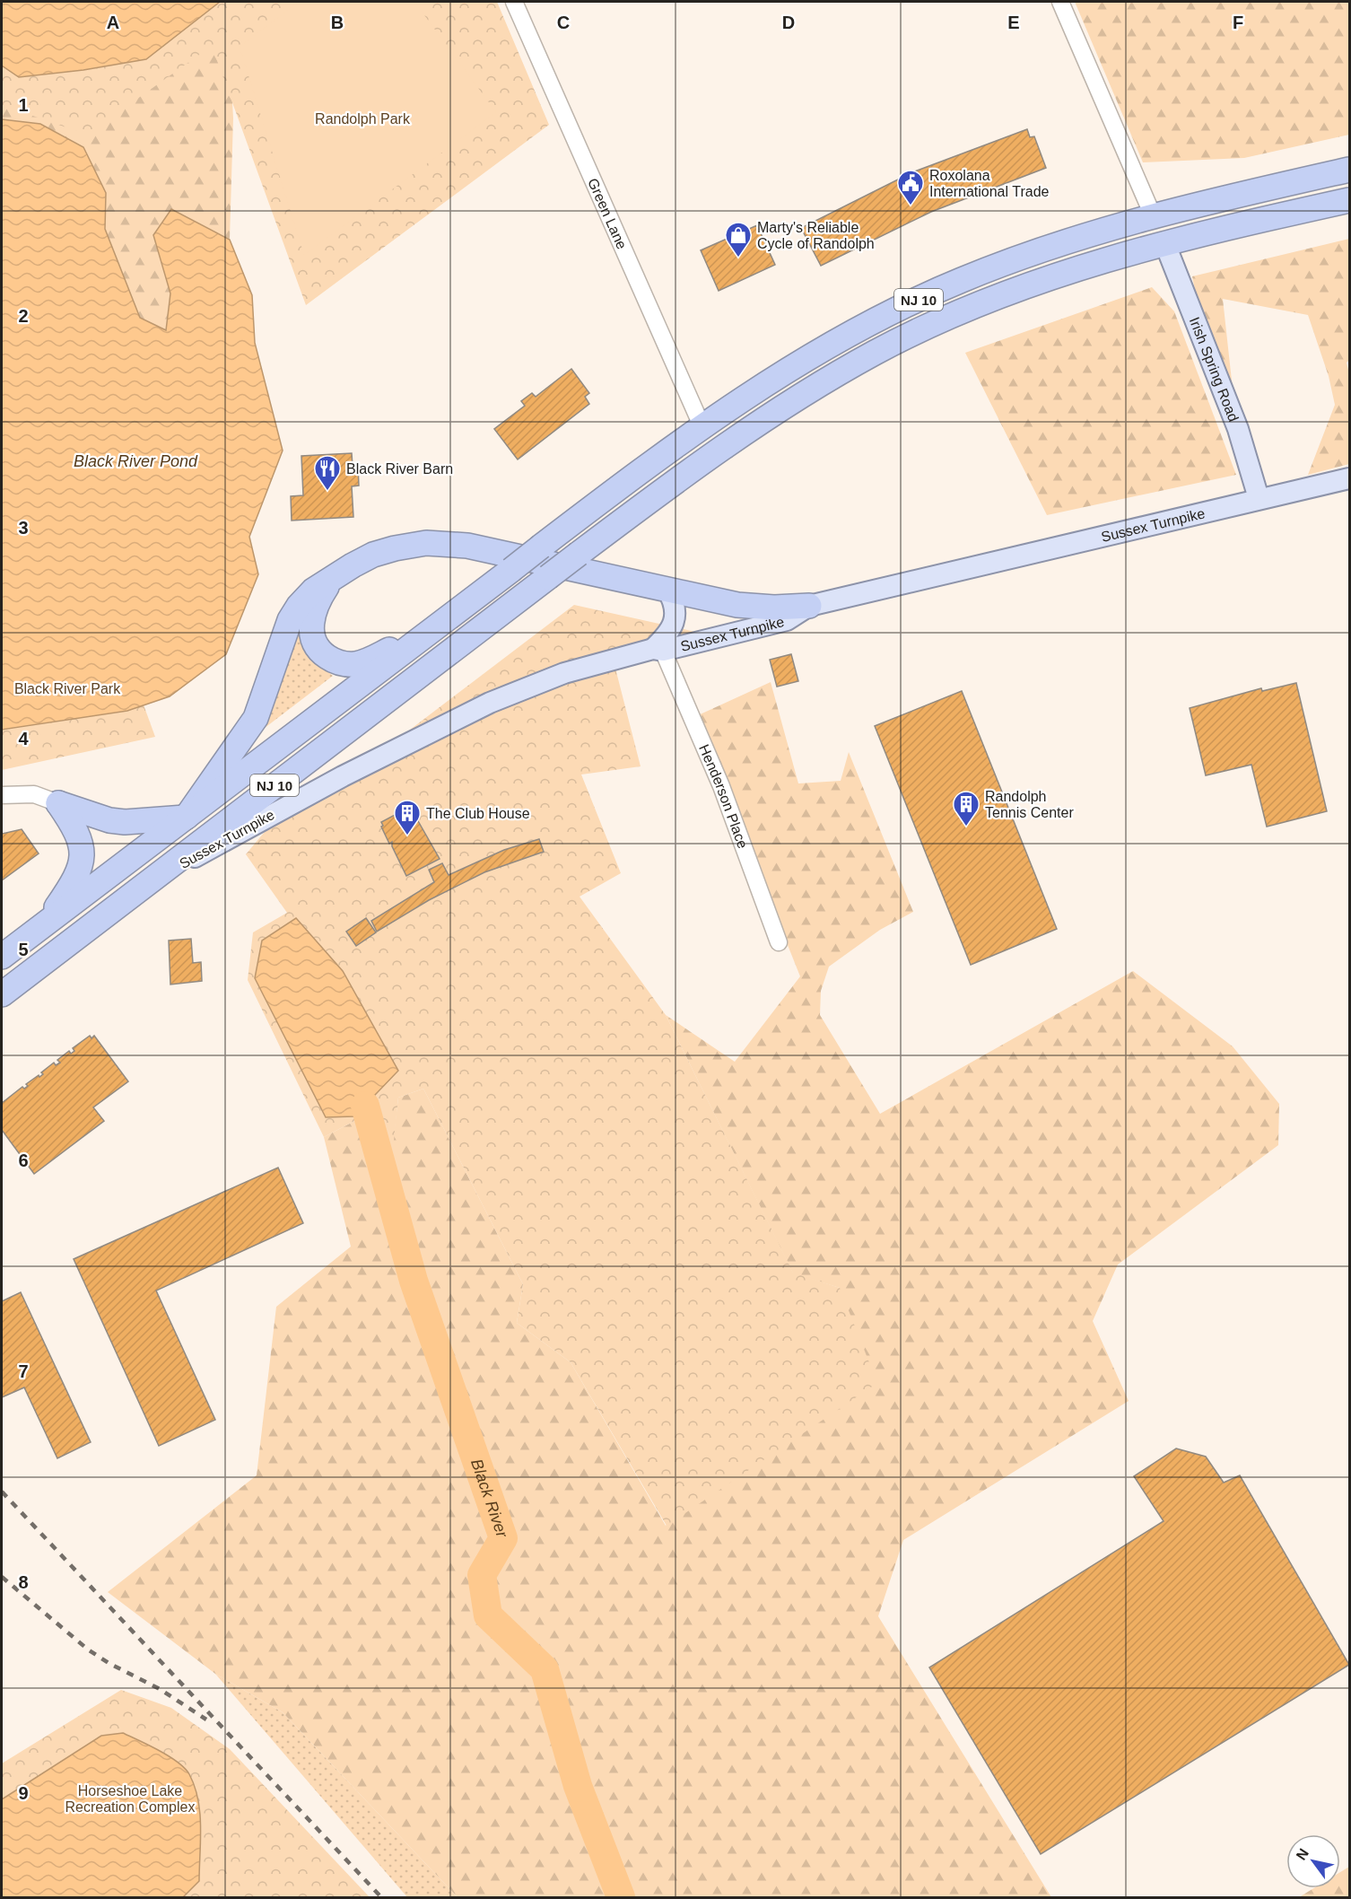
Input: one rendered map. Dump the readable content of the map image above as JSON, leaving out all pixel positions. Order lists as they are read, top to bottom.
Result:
{
  "streets": {
    "highway": ["NJ 10"],
    "main road": ["Irish Spring Road", "Sussex Turnpike"],
    "street": ["Green Lane", "Henderson Place"]
  },
  "crossings": [
    ["Green Lane", "NJ 10"],
    ["NJ 10", "Irish Spring Road"],
    ["NJ 10", "Sussex Turnpike"],
    ["Irish Spring Road", "Sussex Turnpike"],
    ["Sussex Turnpike", "Henderson Place"]
  ],
  "water": ["Black River Pond", "Black River"],
  "parks": ["Randolph Park", "Black River Park", "Horseshoe Lake Recreation Complex"],
  "places": {
    "public building": ["Roxolana International Trade"],
    "shop": ["Marty's Reliable Cycle of Randolph"],
    "restaurant": ["Black River Barn"],
    "building": ["Randolph Tennis Center", "The Club House"]
  },
  "north": "top left",
  "grid": {
    "columns": [
      "A",
      "B",
      "C",
      "D",
      "E",
      "F"
    ],
    "rows": [
      "1",
      "2",
      "3",
      "4",
      "5",
      "6",
      "7",
      "8",
      "9"
    ]
  }
}
